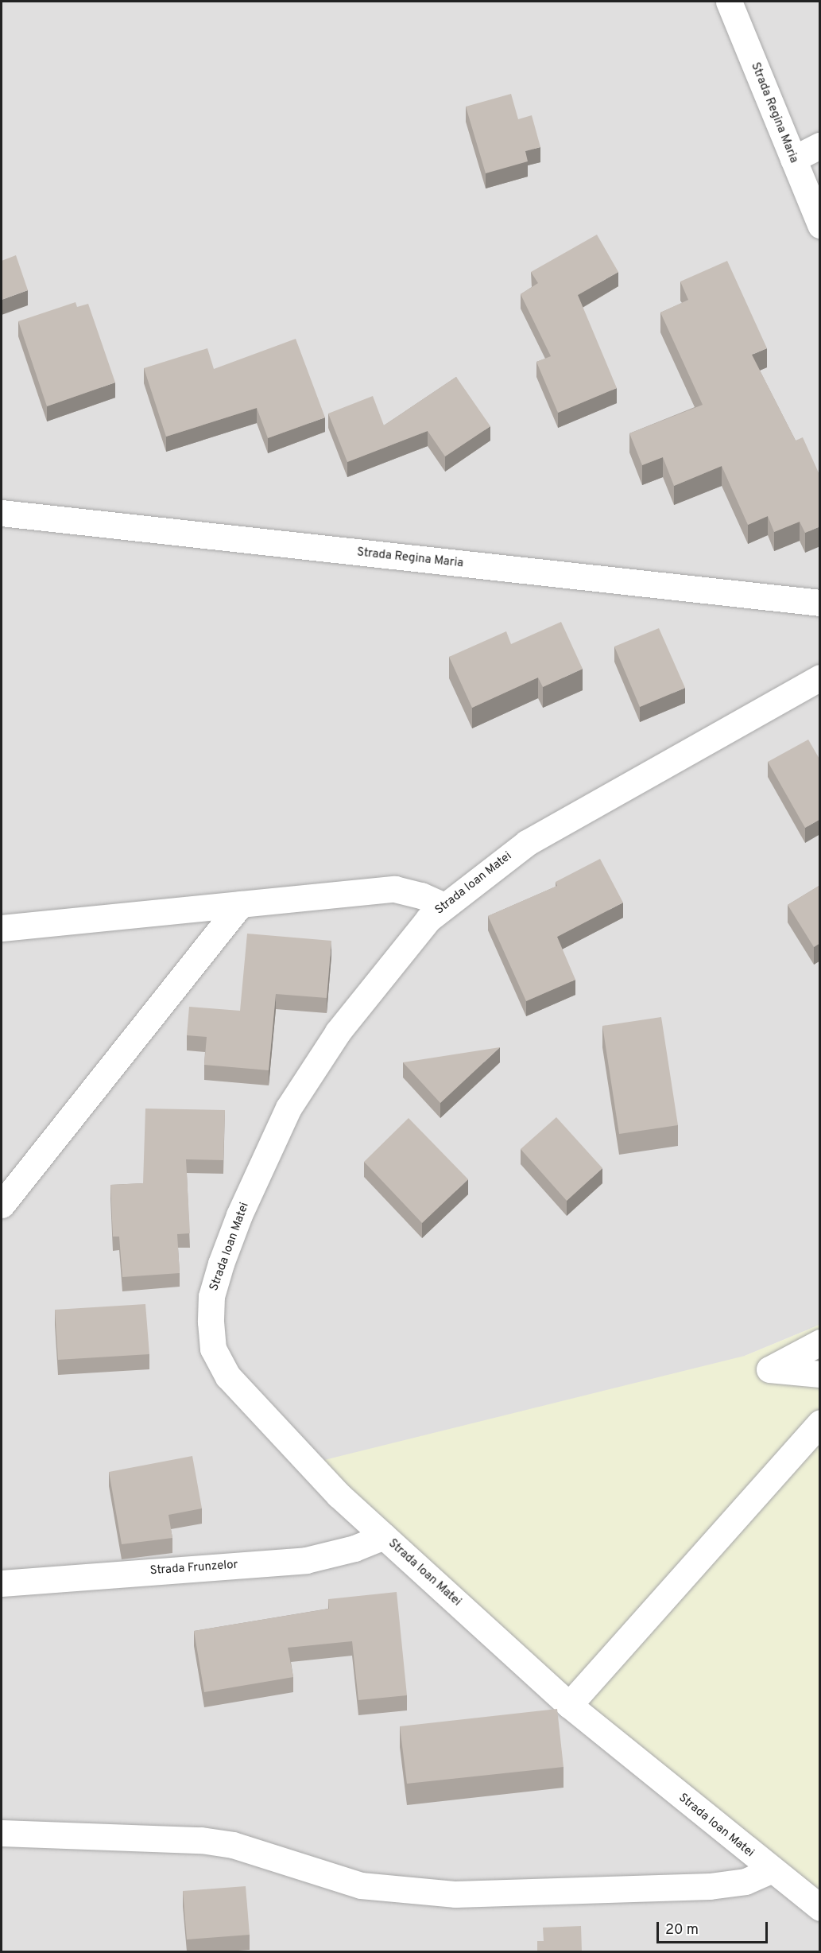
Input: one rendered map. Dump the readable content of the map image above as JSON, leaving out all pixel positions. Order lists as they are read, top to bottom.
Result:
{
  "streets": {
    "street": ["Strada Regina Maria", "Strada Ioan Matei", "Strada Frunzelor"]
  },
  "crossings": [
    ["Strada Ioan Matei", "Strada Frunzelor"]
  ],
  "scale_bar": "20 m"
}
